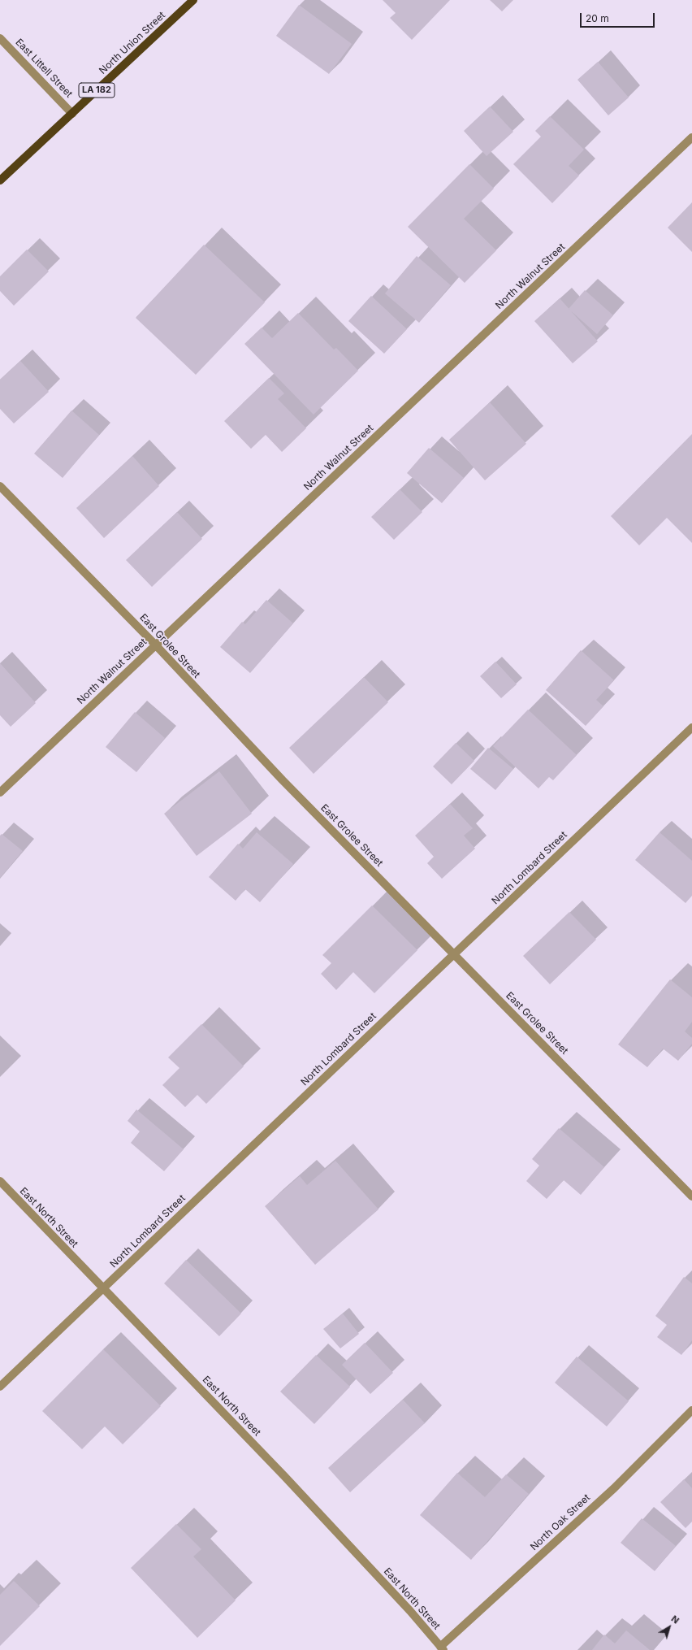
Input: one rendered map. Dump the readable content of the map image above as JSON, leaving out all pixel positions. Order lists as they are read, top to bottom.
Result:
{
  "streets": {
    "main road": ["North Union Street", "LA 182"],
    "street": [
      "East Littell Street",
      "North Walnut Street",
      "East Grolee Street",
      "North Lombard Street",
      "East North Street",
      "North Oak Street"
    ]
  },
  "crossings": [
    ["North Union Street", "East Littell Street"],
    ["North Walnut Street", "East Grolee Street"],
    ["East Grolee Street", "North Lombard Street"],
    ["North Lombard Street", "East North Street"],
    ["East North Street", "North Oak Street"]
  ],
  "scale_bar": "20 m",
  "north": "top right"
}
